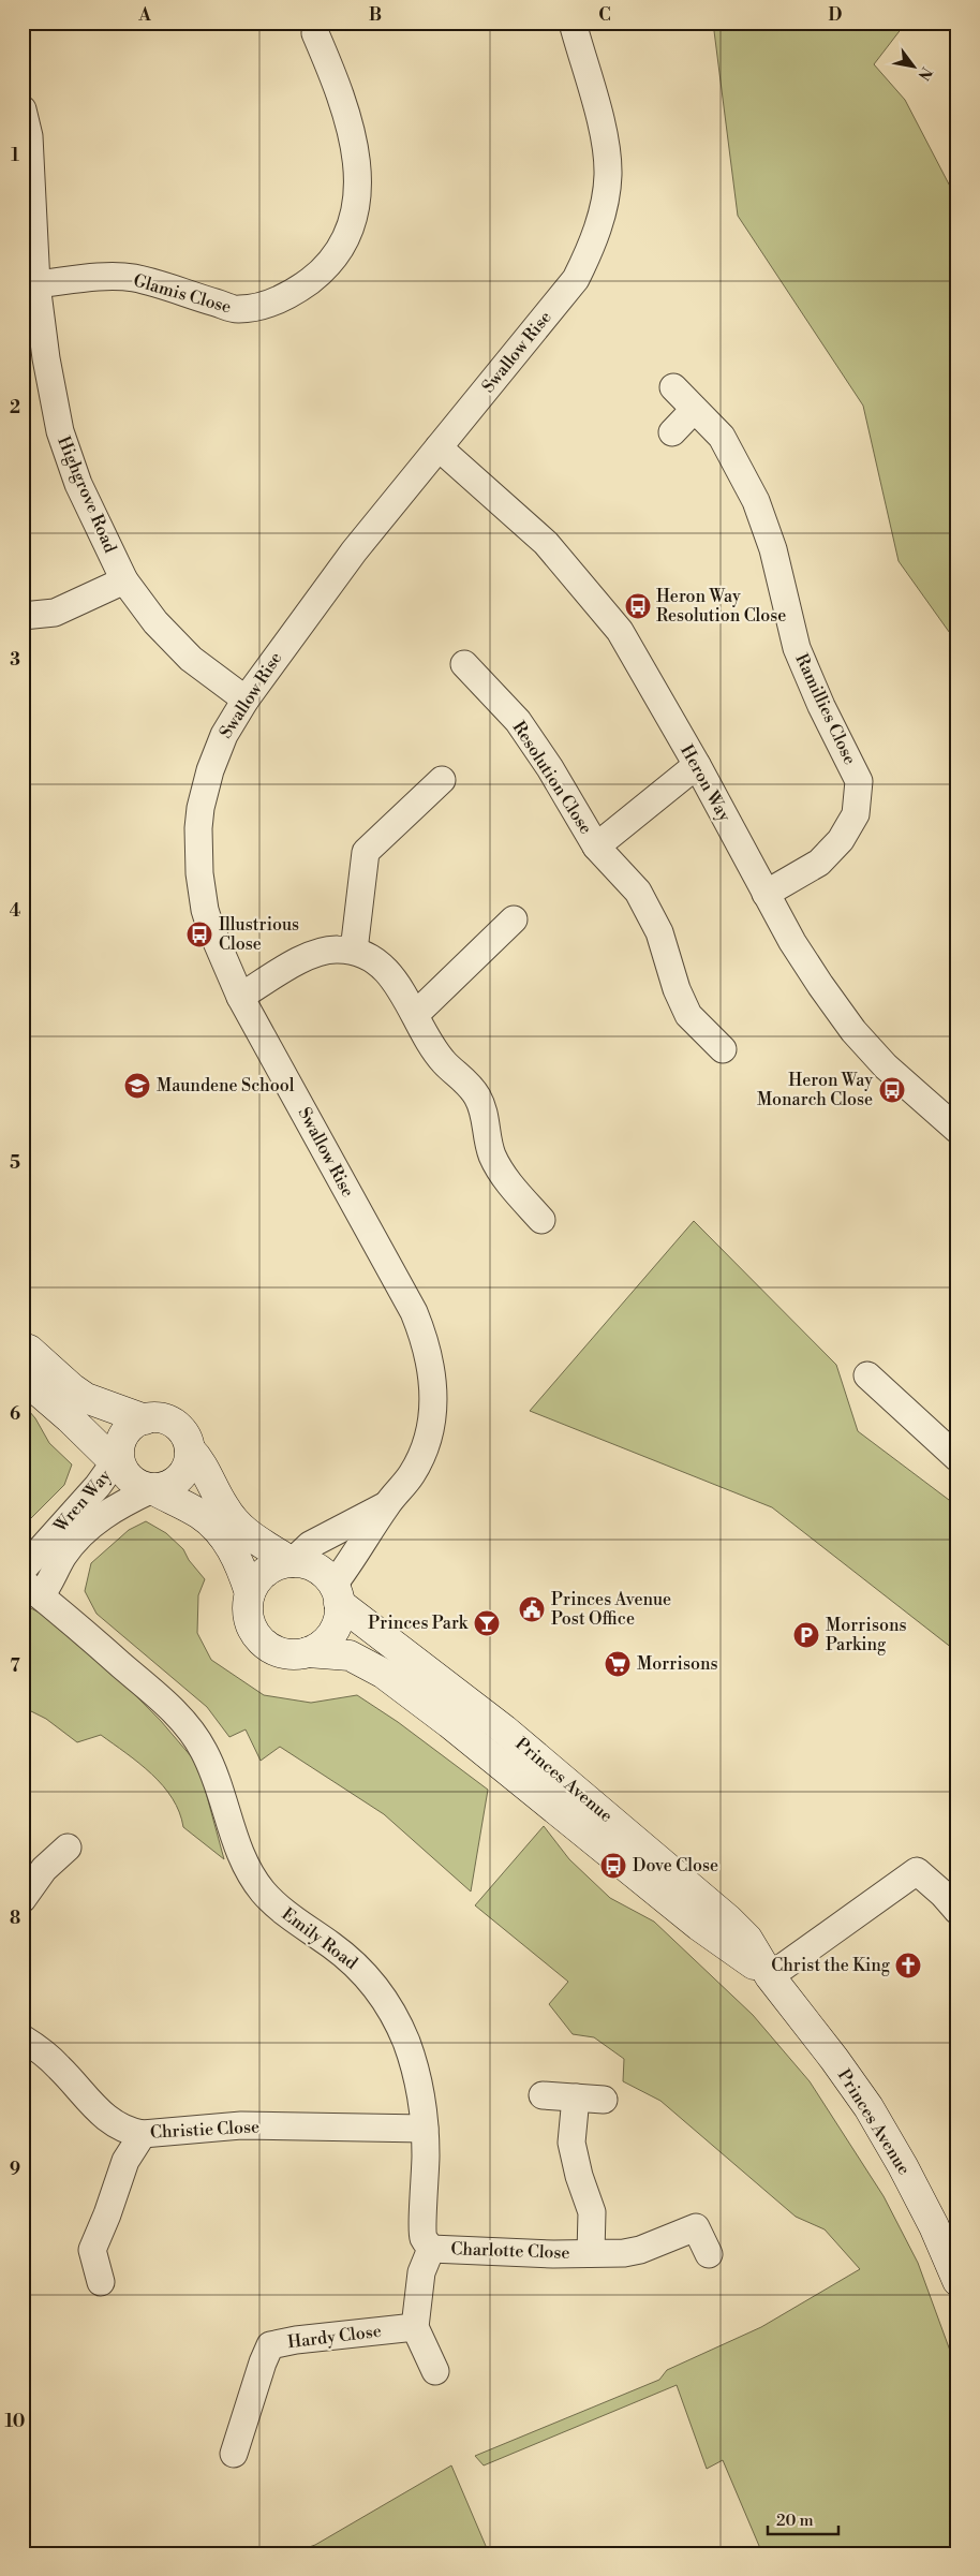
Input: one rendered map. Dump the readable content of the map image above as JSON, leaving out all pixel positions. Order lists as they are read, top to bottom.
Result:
{
  "streets": {
    "street": [
      "Glamis Close",
      "Swallow Rise",
      "Highgrove Road",
      "Ramillies Close",
      "Resolution Close",
      "Heron Way",
      "Wren Way",
      "Princes Avenue",
      "Emily Road",
      "Christie Close",
      "Charlotte Close",
      "Hardy Close"
    ]
  },
  "crossings": [
    ["Glamis Close", "Highgrove Road"],
    ["Swallow Rise", "Highgrove Road"],
    ["Swallow Rise", "Heron Way"],
    ["Swallow Rise", "Princes Avenue"],
    ["Ramillies Close", "Heron Way"],
    ["Resolution Close", "Heron Way"],
    ["Wren Way", "Princes Avenue"],
    ["Wren Way", "Emily Road"],
    ["Emily Road", "Christie Close"],
    ["Emily Road", "Charlotte Close"]
  ],
  "places": {
    "bus stop": [
      "Heron Way Resolution Close",
      "Illustrious Close",
      "Heron Way Monarch Close",
      "Dove Close"
    ],
    "school or university": ["Maundene School"],
    "public building": ["Princes Avenue Post Office"],
    "bar": ["Princes Park"],
    "parking": ["Morrisons Parking"],
    "supermarket": ["Morrisons"],
    "church": ["Christ the King"]
  },
  "scale_bar": "20 m",
  "north": "bottom right",
  "grid": {
    "columns": [
      "A",
      "B",
      "C",
      "D"
    ],
    "rows": [
      "1",
      "2",
      "3",
      "4",
      "5",
      "6",
      "7",
      "8",
      "9",
      "10"
    ]
  }
}
